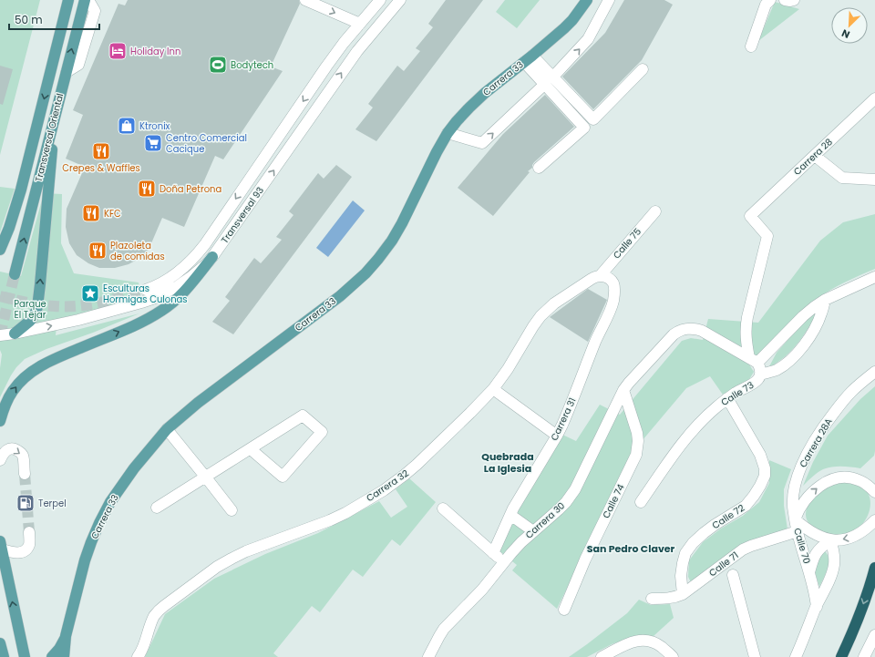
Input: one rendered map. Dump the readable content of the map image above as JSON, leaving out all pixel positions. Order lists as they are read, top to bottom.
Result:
{
  "streets": {
    "main road": ["Carrera 33", "Transversal Oriental"],
    "street": [
      "Carrera 28",
      "Transversal 93",
      "Calle 75",
      "Calle 73",
      "Carrera 31",
      "Carrera 28A",
      "Carrera 32",
      "Calle 74",
      "Calle 72",
      "Carrera 30",
      "Calle 70",
      "Calle 71"
    ]
  },
  "crossings": [
    ["Carrera 28", "Calle 73"],
    ["Calle 75", "Carrera 31"],
    ["Calle 75", "Carrera 32"],
    ["Calle 73", "Calle 72"],
    ["Calle 73", "Carrera 30"],
    ["Carrera 31", "Carrera 32"],
    ["Carrera 28A", "Calle 70"],
    ["Calle 74", "Carrera 30"],
    ["Calle 72", "Calle 71"],
    ["Calle 70", "Calle 71"]
  ],
  "districts": ["Quebrada La Iglesia", "San Pedro Claver"],
  "parks": ["Parque El Tejar"],
  "places": {
    "hotel": ["Holiday Inn"],
    "sports": ["Bodytech"],
    "shop": ["Ktronix"],
    "supermarket": ["Centro Comercial Cacique"],
    "restaurant": [
      "Crepes & Waffles",
      "Doña Petrona",
      "KFC",
      "Plazoleta de comidas"
    ],
    "place": ["Esculturas Hormigas Culonas"],
    "fuel station": ["Terpel"]
  },
  "scale_bar": "50 m",
  "north": "bottom left"
}
